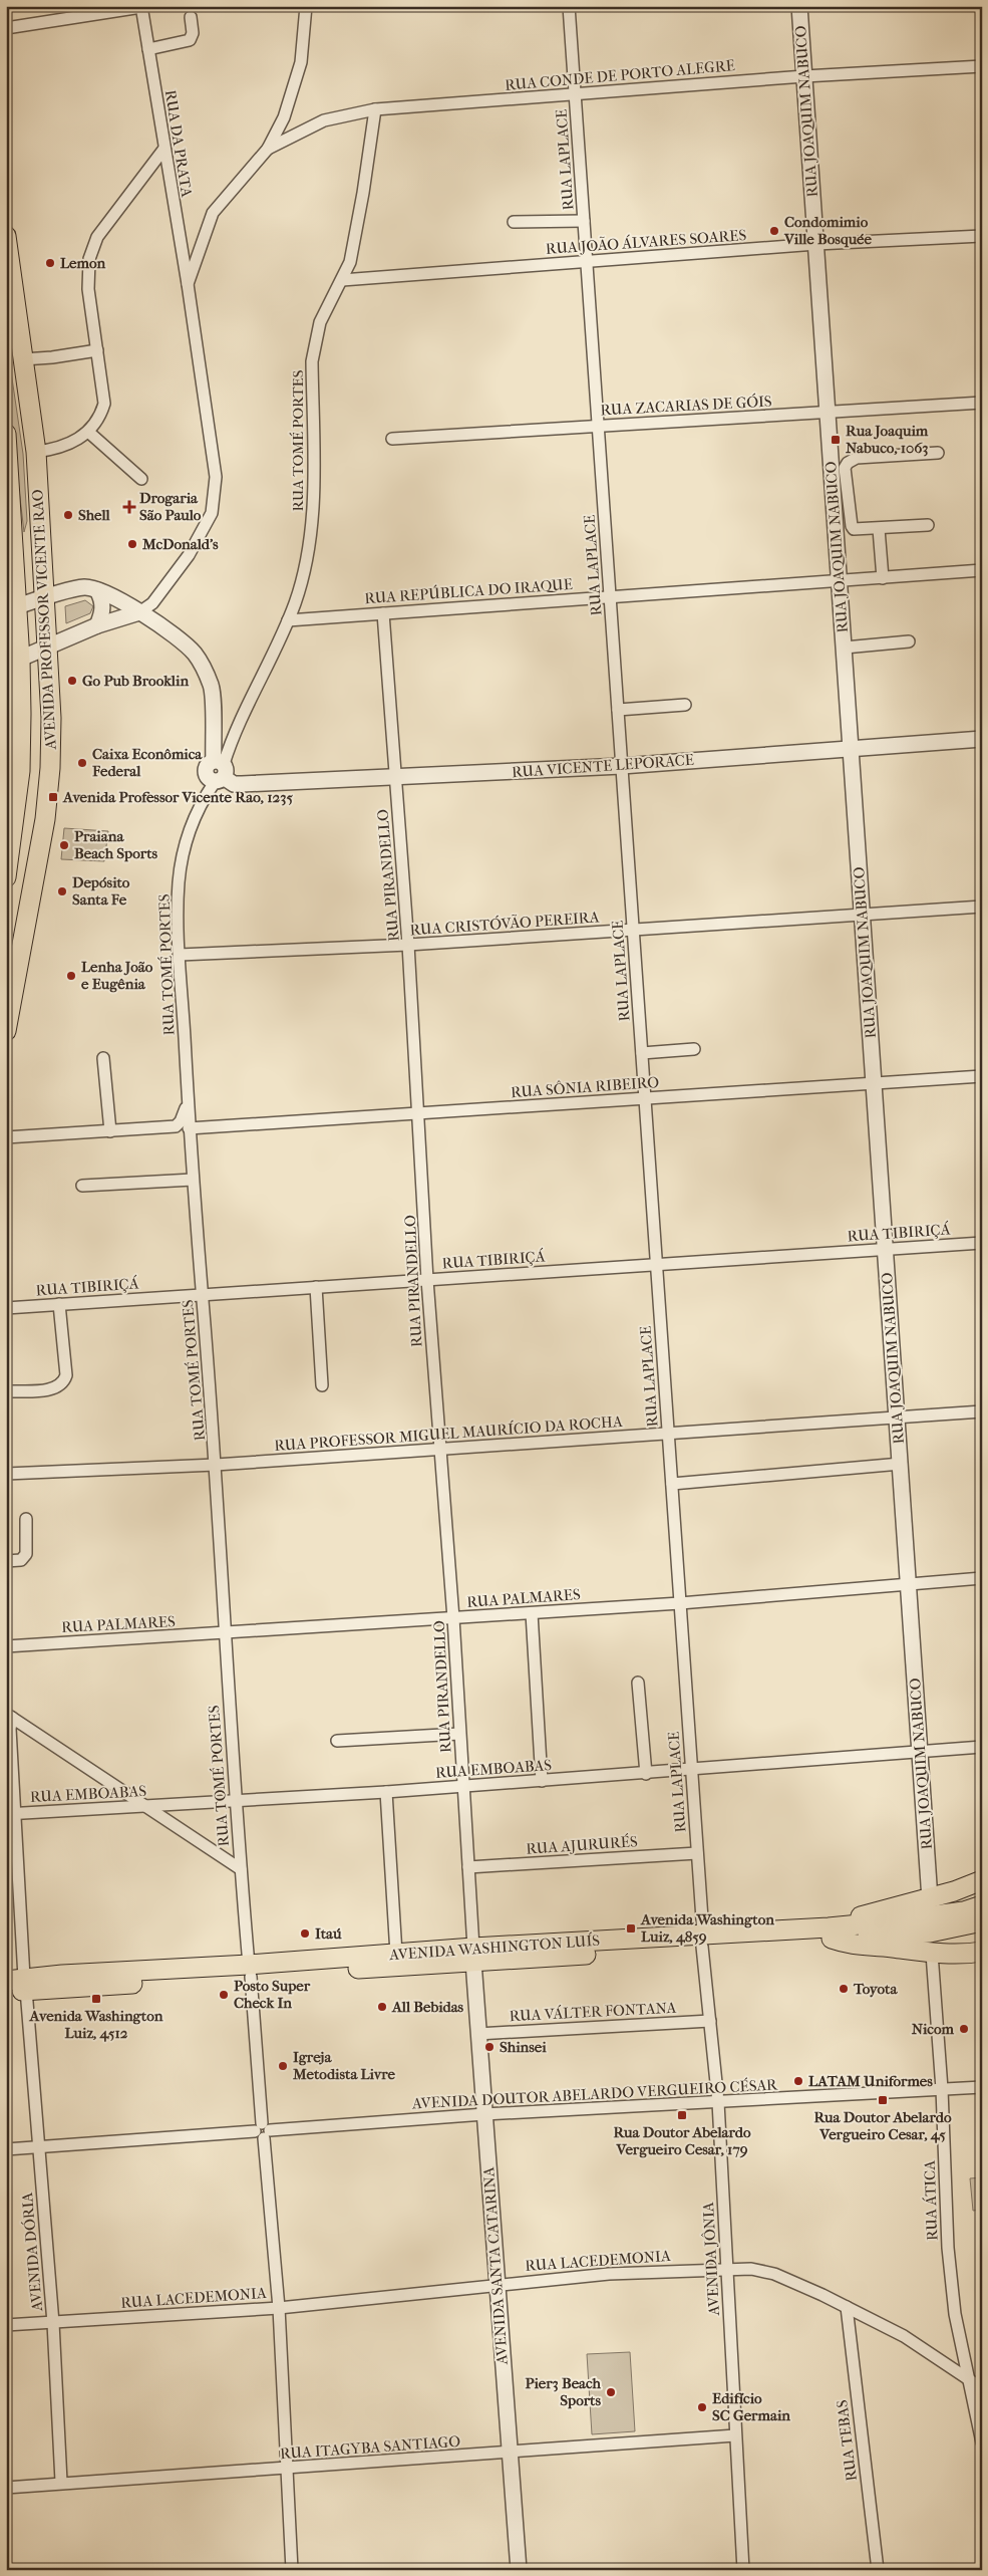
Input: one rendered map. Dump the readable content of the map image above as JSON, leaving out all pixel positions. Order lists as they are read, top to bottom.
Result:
{
  "streets": {
    "main road": ["AVENIDA PROFESSOR VICENTE RAO", "AVENIDA WASHINGTON LUÍS"],
    "street": [
      "RUA CONDE DE PORTO ALEGRE",
      "RUA JOAQUIM NABUCO",
      "RUA DA PRATA",
      "RUA LAPLACE",
      "RUA JOÃO ÁLVARES SOARES",
      "RUA ZACARIAS DE GÓIS",
      "RUA TOMÉ PORTES",
      "RUA REPÚBLICA DO IRAQUE",
      "RUA VICENTE LEPORACE",
      "RUA PIRANDELLO",
      "RUA CRISTÓVÃO PEREIRA",
      "RUA SÔNIA RIBEIRO",
      "RUA TIBIRIÇÁ",
      "RUA PROFESSOR MIGUEL MAURÍCIO DA ROCHA",
      "RUA PALMARES",
      "RUA EMBOABAS",
      "RUA AJURURÉS",
      "RUA VÁLTER FONTANA",
      "AVENIDA DOUTOR ABELARDO VERGUEIRO CÉSAR",
      "RUA ÁTICA",
      "AVENIDA DÓRIA",
      "AVENIDA JÔNIA",
      "RUA LACEDEMONIA",
      "AVENIDA SANTA CATARINA",
      "RUA TEBAS",
      "RUA ITAGYBA SANTIAGO"
    ]
  },
  "crossings": [
    ["RUA CONDE DE PORTO ALEGRE", "RUA JOAQUIM NABUCO"],
    ["RUA CONDE DE PORTO ALEGRE", "RUA LAPLACE"],
    ["RUA CONDE DE PORTO ALEGRE", "RUA TOMÉ PORTES"],
    ["RUA JOAQUIM NABUCO", "RUA JOÃO ÁLVARES SOARES"],
    ["RUA JOAQUIM NABUCO", "RUA ZACARIAS DE GÓIS"],
    ["RUA JOAQUIM NABUCO", "RUA REPÚBLICA DO IRAQUE"],
    ["RUA JOAQUIM NABUCO", "RUA VICENTE LEPORACE"],
    ["RUA JOAQUIM NABUCO", "RUA CRISTÓVÃO PEREIRA"],
    ["RUA JOAQUIM NABUCO", "RUA SÔNIA RIBEIRO"],
    ["RUA JOAQUIM NABUCO", "RUA TIBIRIÇÁ"],
    ["RUA JOAQUIM NABUCO", "RUA PROFESSOR MIGUEL MAURÍCIO DA ROCHA"],
    ["RUA JOAQUIM NABUCO", "RUA PALMARES"],
    ["RUA JOAQUIM NABUCO", "RUA EMBOABAS"],
    ["RUA LAPLACE", "RUA JOÃO ÁLVARES SOARES"],
    ["RUA LAPLACE", "RUA ZACARIAS DE GÓIS"],
    ["RUA LAPLACE", "RUA REPÚBLICA DO IRAQUE"],
    ["RUA LAPLACE", "RUA VICENTE LEPORACE"],
    ["RUA LAPLACE", "RUA CRISTÓVÃO PEREIRA"],
    ["RUA LAPLACE", "RUA SÔNIA RIBEIRO"],
    ["RUA LAPLACE", "RUA TIBIRIÇÁ"],
    ["RUA LAPLACE", "RUA PROFESSOR MIGUEL MAURÍCIO DA ROCHA"],
    ["RUA LAPLACE", "RUA PALMARES"],
    ["RUA LAPLACE", "RUA EMBOABAS"],
    ["RUA LAPLACE", "RUA AJURURÉS"],
    ["RUA LAPLACE", "AVENIDA WASHINGTON LUÍS"],
    ["RUA LAPLACE", "AVENIDA JÔNIA"],
    ["RUA JOÃO ÁLVARES SOARES", "RUA TOMÉ PORTES"],
    ["RUA TOMÉ PORTES", "RUA REPÚBLICA DO IRAQUE"],
    ["RUA TOMÉ PORTES", "RUA VICENTE LEPORACE"],
    ["RUA TOMÉ PORTES", "RUA CRISTÓVÃO PEREIRA"],
    ["RUA TOMÉ PORTES", "RUA SÔNIA RIBEIRO"],
    ["RUA TOMÉ PORTES", "RUA TIBIRIÇÁ"],
    ["RUA TOMÉ PORTES", "RUA PROFESSOR MIGUEL MAURÍCIO DA ROCHA"],
    ["RUA TOMÉ PORTES", "RUA PALMARES"],
    ["RUA TOMÉ PORTES", "RUA EMBOABAS"],
    ["RUA TOMÉ PORTES", "AVENIDA WASHINGTON LUÍS"],
    ["RUA TOMÉ PORTES", "AVENIDA DOUTOR ABELARDO VERGUEIRO CÉSAR"],
    ["RUA TOMÉ PORTES", "RUA LACEDEMONIA"],
    ["RUA TOMÉ PORTES", "RUA ITAGYBA SANTIAGO"],
    ["RUA REPÚBLICA DO IRAQUE", "RUA PIRANDELLO"],
    ["RUA VICENTE LEPORACE", "RUA PIRANDELLO"],
    ["RUA PIRANDELLO", "RUA CRISTÓVÃO PEREIRA"],
    ["RUA PIRANDELLO", "RUA SÔNIA RIBEIRO"],
    ["RUA PIRANDELLO", "RUA TIBIRIÇÁ"],
    ["RUA PIRANDELLO", "RUA PROFESSOR MIGUEL MAURÍCIO DA ROCHA"],
    ["RUA PIRANDELLO", "RUA PALMARES"],
    ["RUA PIRANDELLO", "RUA EMBOABAS"],
    ["RUA PIRANDELLO", "RUA AJURURÉS"],
    ["RUA PIRANDELLO", "AVENIDA WASHINGTON LUÍS"],
    ["RUA PIRANDELLO", "AVENIDA SANTA CATARINA"],
    ["RUA EMBOABAS", "AVENIDA DÓRIA"],
    ["AVENIDA WASHINGTON LUÍS", "AVENIDA DÓRIA"],
    ["AVENIDA WASHINGTON LUÍS", "AVENIDA JÔNIA"],
    ["AVENIDA WASHINGTON LUÍS", "AVENIDA SANTA CATARINA"],
    ["RUA VÁLTER FONTANA", "AVENIDA JÔNIA"],
    ["RUA VÁLTER FONTANA", "AVENIDA SANTA CATARINA"],
    ["AVENIDA DOUTOR ABELARDO VERGUEIRO CÉSAR", "RUA ÁTICA"],
    ["AVENIDA DOUTOR ABELARDO VERGUEIRO CÉSAR", "AVENIDA DÓRIA"],
    ["AVENIDA DOUTOR ABELARDO VERGUEIRO CÉSAR", "AVENIDA JÔNIA"],
    ["AVENIDA DOUTOR ABELARDO VERGUEIRO CÉSAR", "AVENIDA SANTA CATARINA"],
    ["RUA ÁTICA", "RUA LACEDEMONIA"],
    ["AVENIDA DÓRIA", "RUA LACEDEMONIA"],
    ["AVENIDA DÓRIA", "RUA ITAGYBA SANTIAGO"],
    ["AVENIDA JÔNIA", "RUA LACEDEMONIA"],
    ["AVENIDA JÔNIA", "RUA ITAGYBA SANTIAGO"],
    ["RUA LACEDEMONIA", "AVENIDA SANTA CATARINA"],
    ["RUA LACEDEMONIA", "RUA TEBAS"],
    ["AVENIDA SANTA CATARINA", "RUA ITAGYBA SANTIAGO"]
  ],
  "places": {
    "other": [
      "Condomimio Ville Bosquée",
      "Lemon",
      "Shell",
      "McDonald's",
      "Go Pub Brooklin",
      "Caixa Econômica Federal",
      "Praiana Beach Sports",
      "Depósito Santa Fe",
      "Lenha João e Eugênia",
      "Itaú",
      "Toyota",
      "Posto Super Check In",
      "All Bebidas",
      "Nicom",
      "Shinsei",
      "Igreja Metodista Livre",
      "LATAM Uniformes",
      "Pier3 Beach Sports",
      "Edifício SC Germain"
    ],
    "transit": [
      "Rua Joaquim Nabuco, 1063",
      "Avenida Professor Vicente Rao, 1235",
      "Avenida Washington Luiz, 4859",
      "Avenida Washington Luiz, 4512",
      "Rua Doutor Abelardo Vergueiro Cesar, 45",
      "Rua Doutor Abelardo Vergueiro Cesar, 179"
    ],
    "health": ["Drogaria São Paulo"]
  }
}
